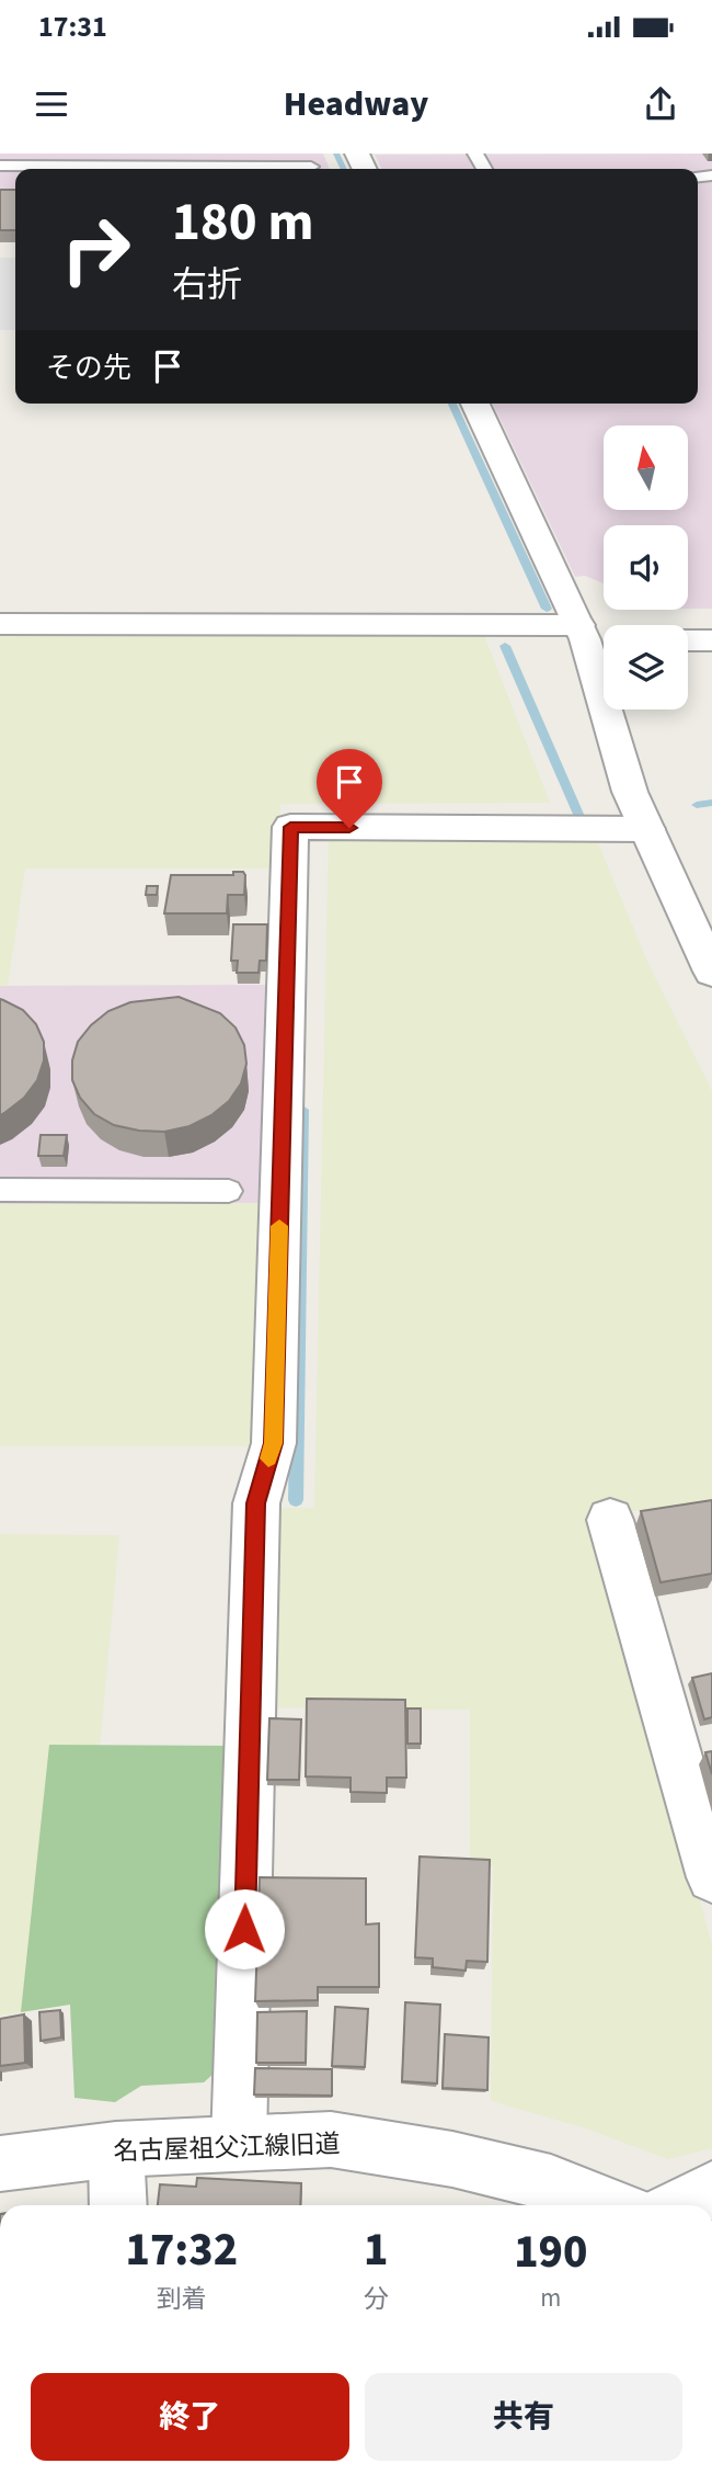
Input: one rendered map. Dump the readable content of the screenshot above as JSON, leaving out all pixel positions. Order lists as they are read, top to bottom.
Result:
{
  "streets": {
    "street": ["名古屋祖父江線旧道"]
  },
  "north": "top",
  "page": {
    "status": "17:31",
    "header": "Headway",
    "turn": ["180 m", "右折"],
    "then": "その先",
    "eta": [
      "17:32",
      "到着",
      "1",
      "分",
      "190",
      "m"
    ],
    "buttons": ["終了", "共有"]
  }
}
